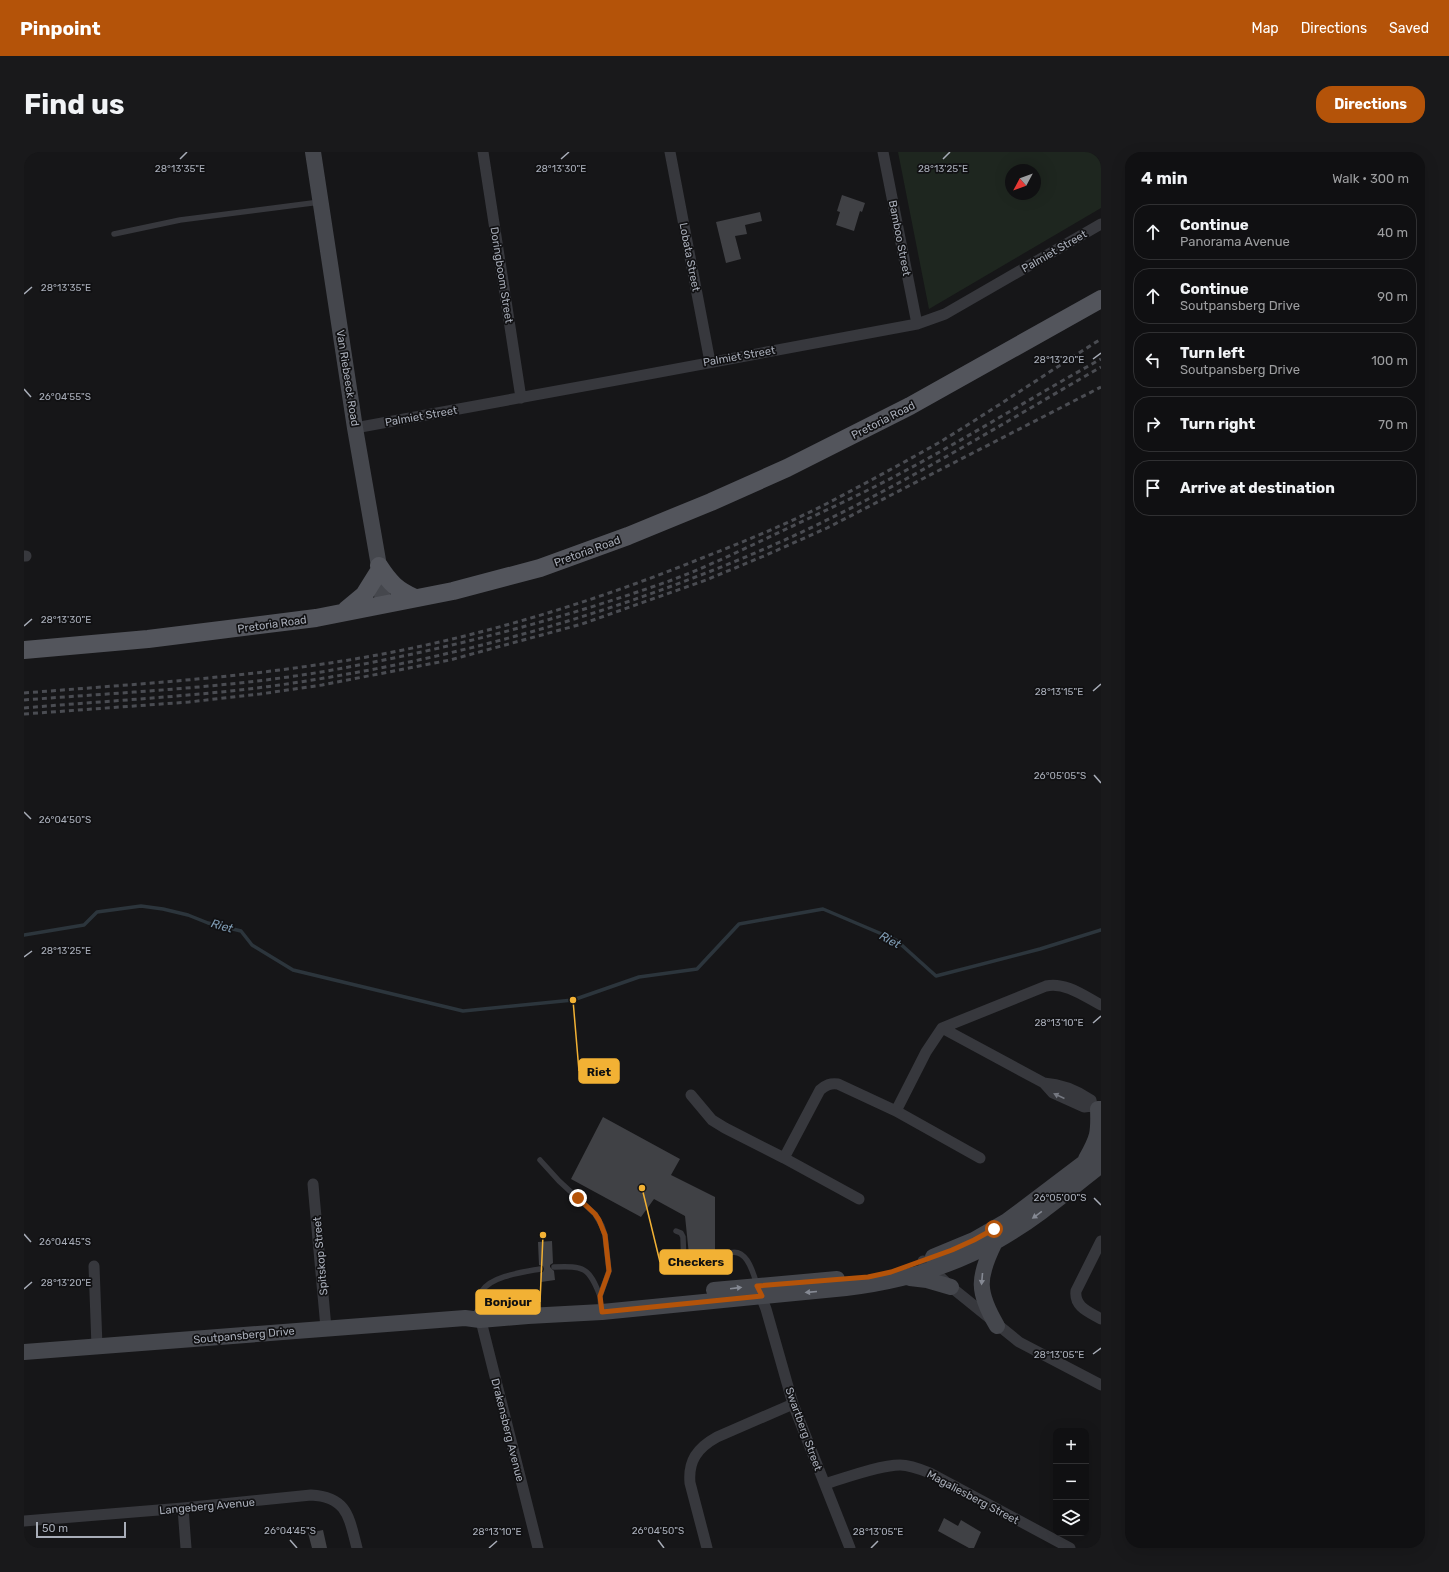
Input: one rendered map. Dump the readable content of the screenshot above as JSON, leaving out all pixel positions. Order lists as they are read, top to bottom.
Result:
{
  "streets": {
    "main road": ["Pretoria Road"],
    "street": [
      "Bamboo Street",
      "Palmiet Street",
      "Lobata Street",
      "Doringboom Street",
      "Van Riebeeck Road",
      "Spitskop Street",
      "Soutpansberg Drive",
      "Swartberg Street",
      "Drakensberg Avenue",
      "Magaliesberg Street",
      "Langeberg Avenue"
    ]
  },
  "crossings": [
    ["Bamboo Street", "Palmiet Street"],
    ["Palmiet Street", "Lobata Street"],
    ["Palmiet Street", "Doringboom Street"],
    ["Palmiet Street", "Van Riebeeck Road"],
    ["Van Riebeeck Road", "Pretoria Road"],
    ["Spitskop Street", "Soutpansberg Drive"],
    ["Soutpansberg Drive", "Swartberg Street"],
    ["Soutpansberg Drive", "Drakensberg Avenue"],
    ["Swartberg Street", "Magaliesberg Street"]
  ],
  "water": ["Riet"],
  "places": ["Riet", "Checkers", "Bonjour"],
  "scale_bar": "50 m",
  "north": "bottom left",
  "page": {
    "header": "Pinpoint",
    "nav": ["Map", "Directions", "Saved"],
    "buttons": "Directions",
    "title": "Find us",
    "heading": ["4 min", "Walk · 300 m"],
    "list": [
      ["Continue", "Panorama Avenue", "40 m"],
      ["Continue", "Soutpansberg Drive", "90 m"],
      ["Turn left", "Soutpansberg Drive", "100 m"],
      ["Turn right", "70 m"],
      "Arrive at destination"
    ],
    "map_buttons": ["+", "−"],
    "scale": "50 m"
  },
  "coordinates": [
    "28°13'35\"E",
    "28°13'30\"E",
    "28°13'25\"E",
    "28°13'20\"E",
    "26°04'55\"S",
    "28°13'15\"E",
    "26°05'05\"S",
    "26°04'50\"S",
    "28°13'10\"E",
    "26°05'00\"S",
    "26°04'45\"S",
    "28°13'05\"E"
  ]
}
